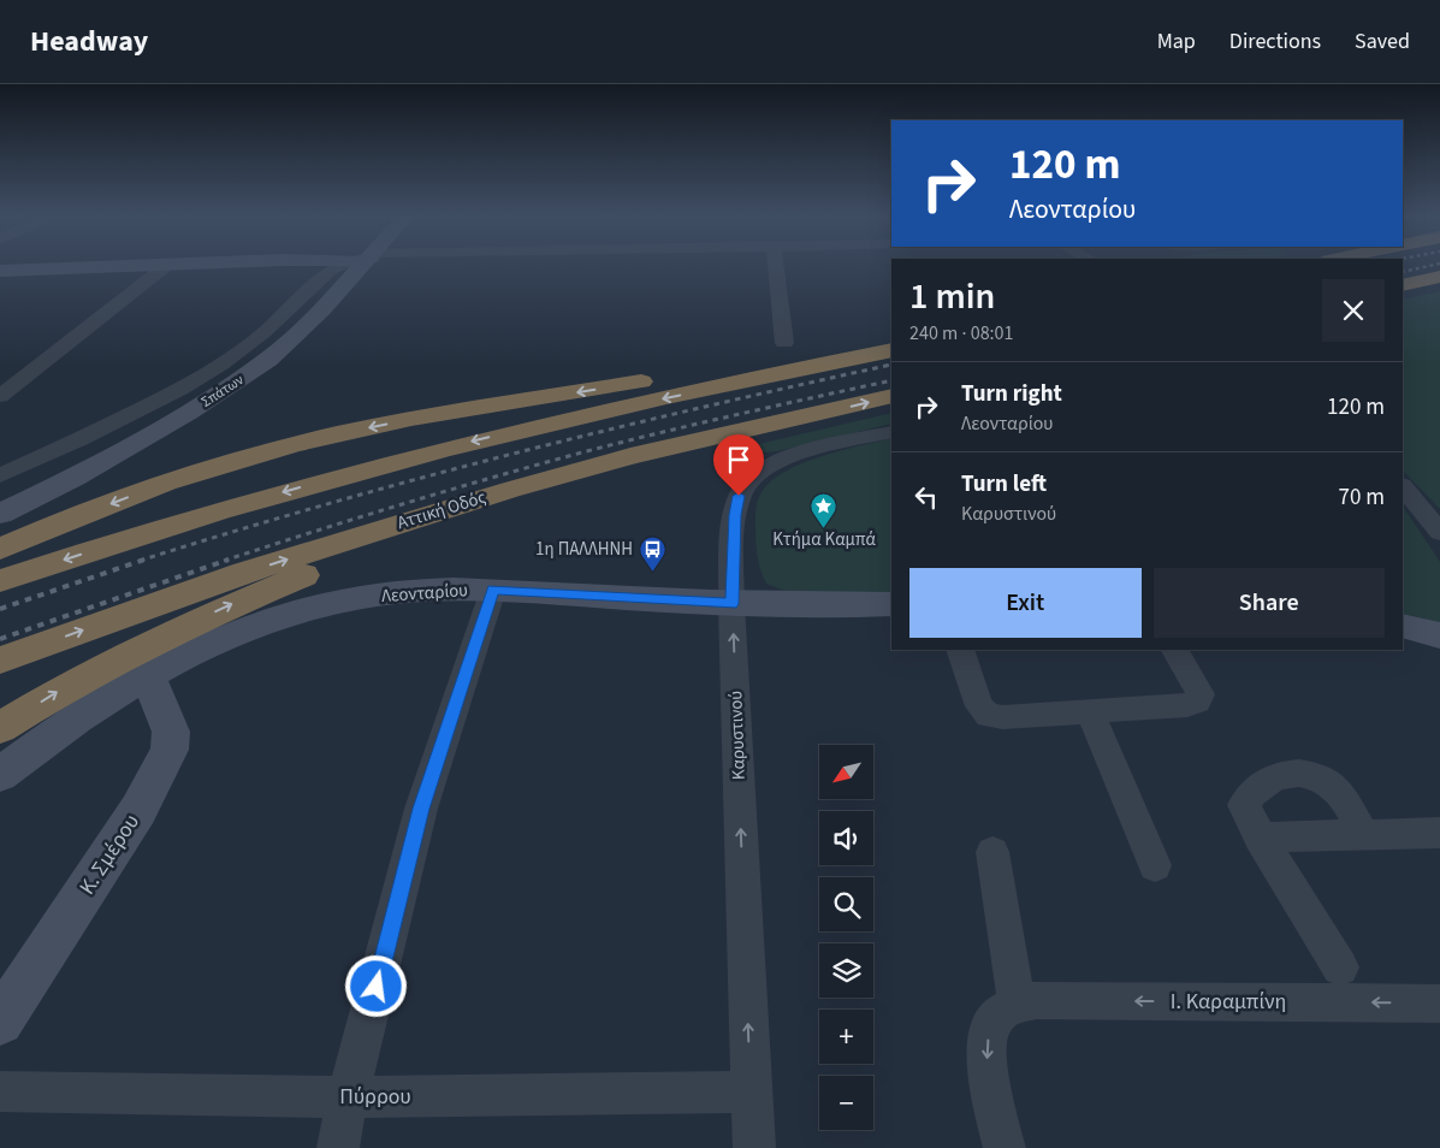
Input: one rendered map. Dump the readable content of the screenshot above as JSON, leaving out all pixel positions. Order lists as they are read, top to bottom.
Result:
{
  "streets": {
    "highway": ["Αττική Οδός"],
    "street": [
      "Σπάτων",
      "Λεονταρίου",
      "Καρυστινού",
      "Κ. Σμέρου",
      "Ι. Καραμπίνη",
      "Πύρρου"
    ]
  },
  "crossings": [
    ["Λεονταρίου", "Καρυστινού"],
    ["Λεονταρίου", "Κ. Σμέρου"],
    ["Καρυστινού", "Πύρρου"]
  ],
  "one_way": ["Καρυστινού"],
  "places": {
    "place": ["Kτήμα Καμπά"],
    "bus stop": ["1η ΠΑΛΛΗΝΗ"]
  },
  "north": "bottom left",
  "page": {
    "header": "Headway",
    "nav": ["Map", "Directions", "Saved"],
    "turn": ["120 m", "Λεονταρίου"],
    "heading": ["1 min", "240 m · 08:01"],
    "list": [
      {
        "name": "Turn right",
        "note": "Λεονταρίου",
        "value": "120 m"
      },
      {
        "name": "Turn left",
        "note": "Καρυστινού",
        "value": "70 m"
      }
    ],
    "buttons": ["Exit", "Share"],
    "map_buttons": ["+", "−"]
  }
}
